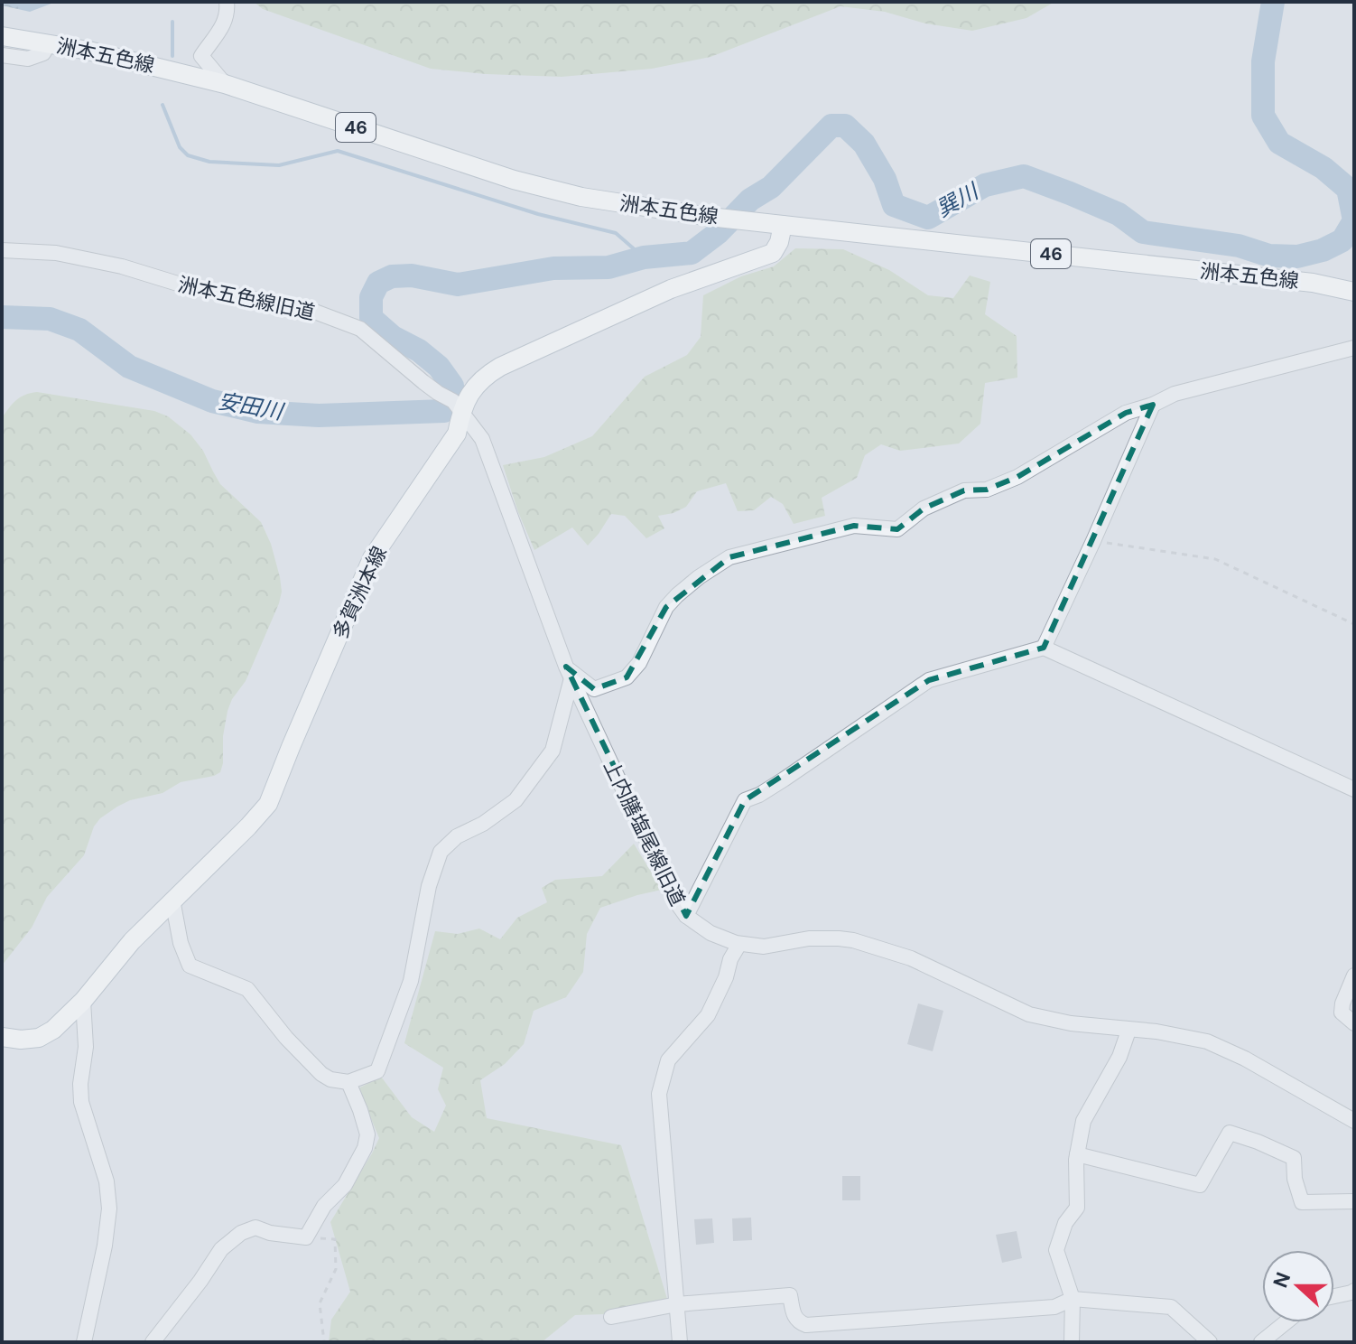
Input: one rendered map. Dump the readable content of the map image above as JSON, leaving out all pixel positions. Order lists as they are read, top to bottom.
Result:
{
  "streets": {
    "main road": ["洲本五色線", "46", "多賀洲本線"],
    "street": ["洲本五色線旧道", "上内膳塩尾線旧道"]
  },
  "crossings": [
    ["洲本五色線", "多賀洲本線"],
    ["洲本五色線旧道", "多賀洲本線"],
    ["洲本五色線旧道", "上内膳塩尾線旧道"],
    ["多賀洲本線", "上内膳塩尾線旧道"]
  ],
  "water": ["巽川", "安田川"],
  "north": "left"
}
